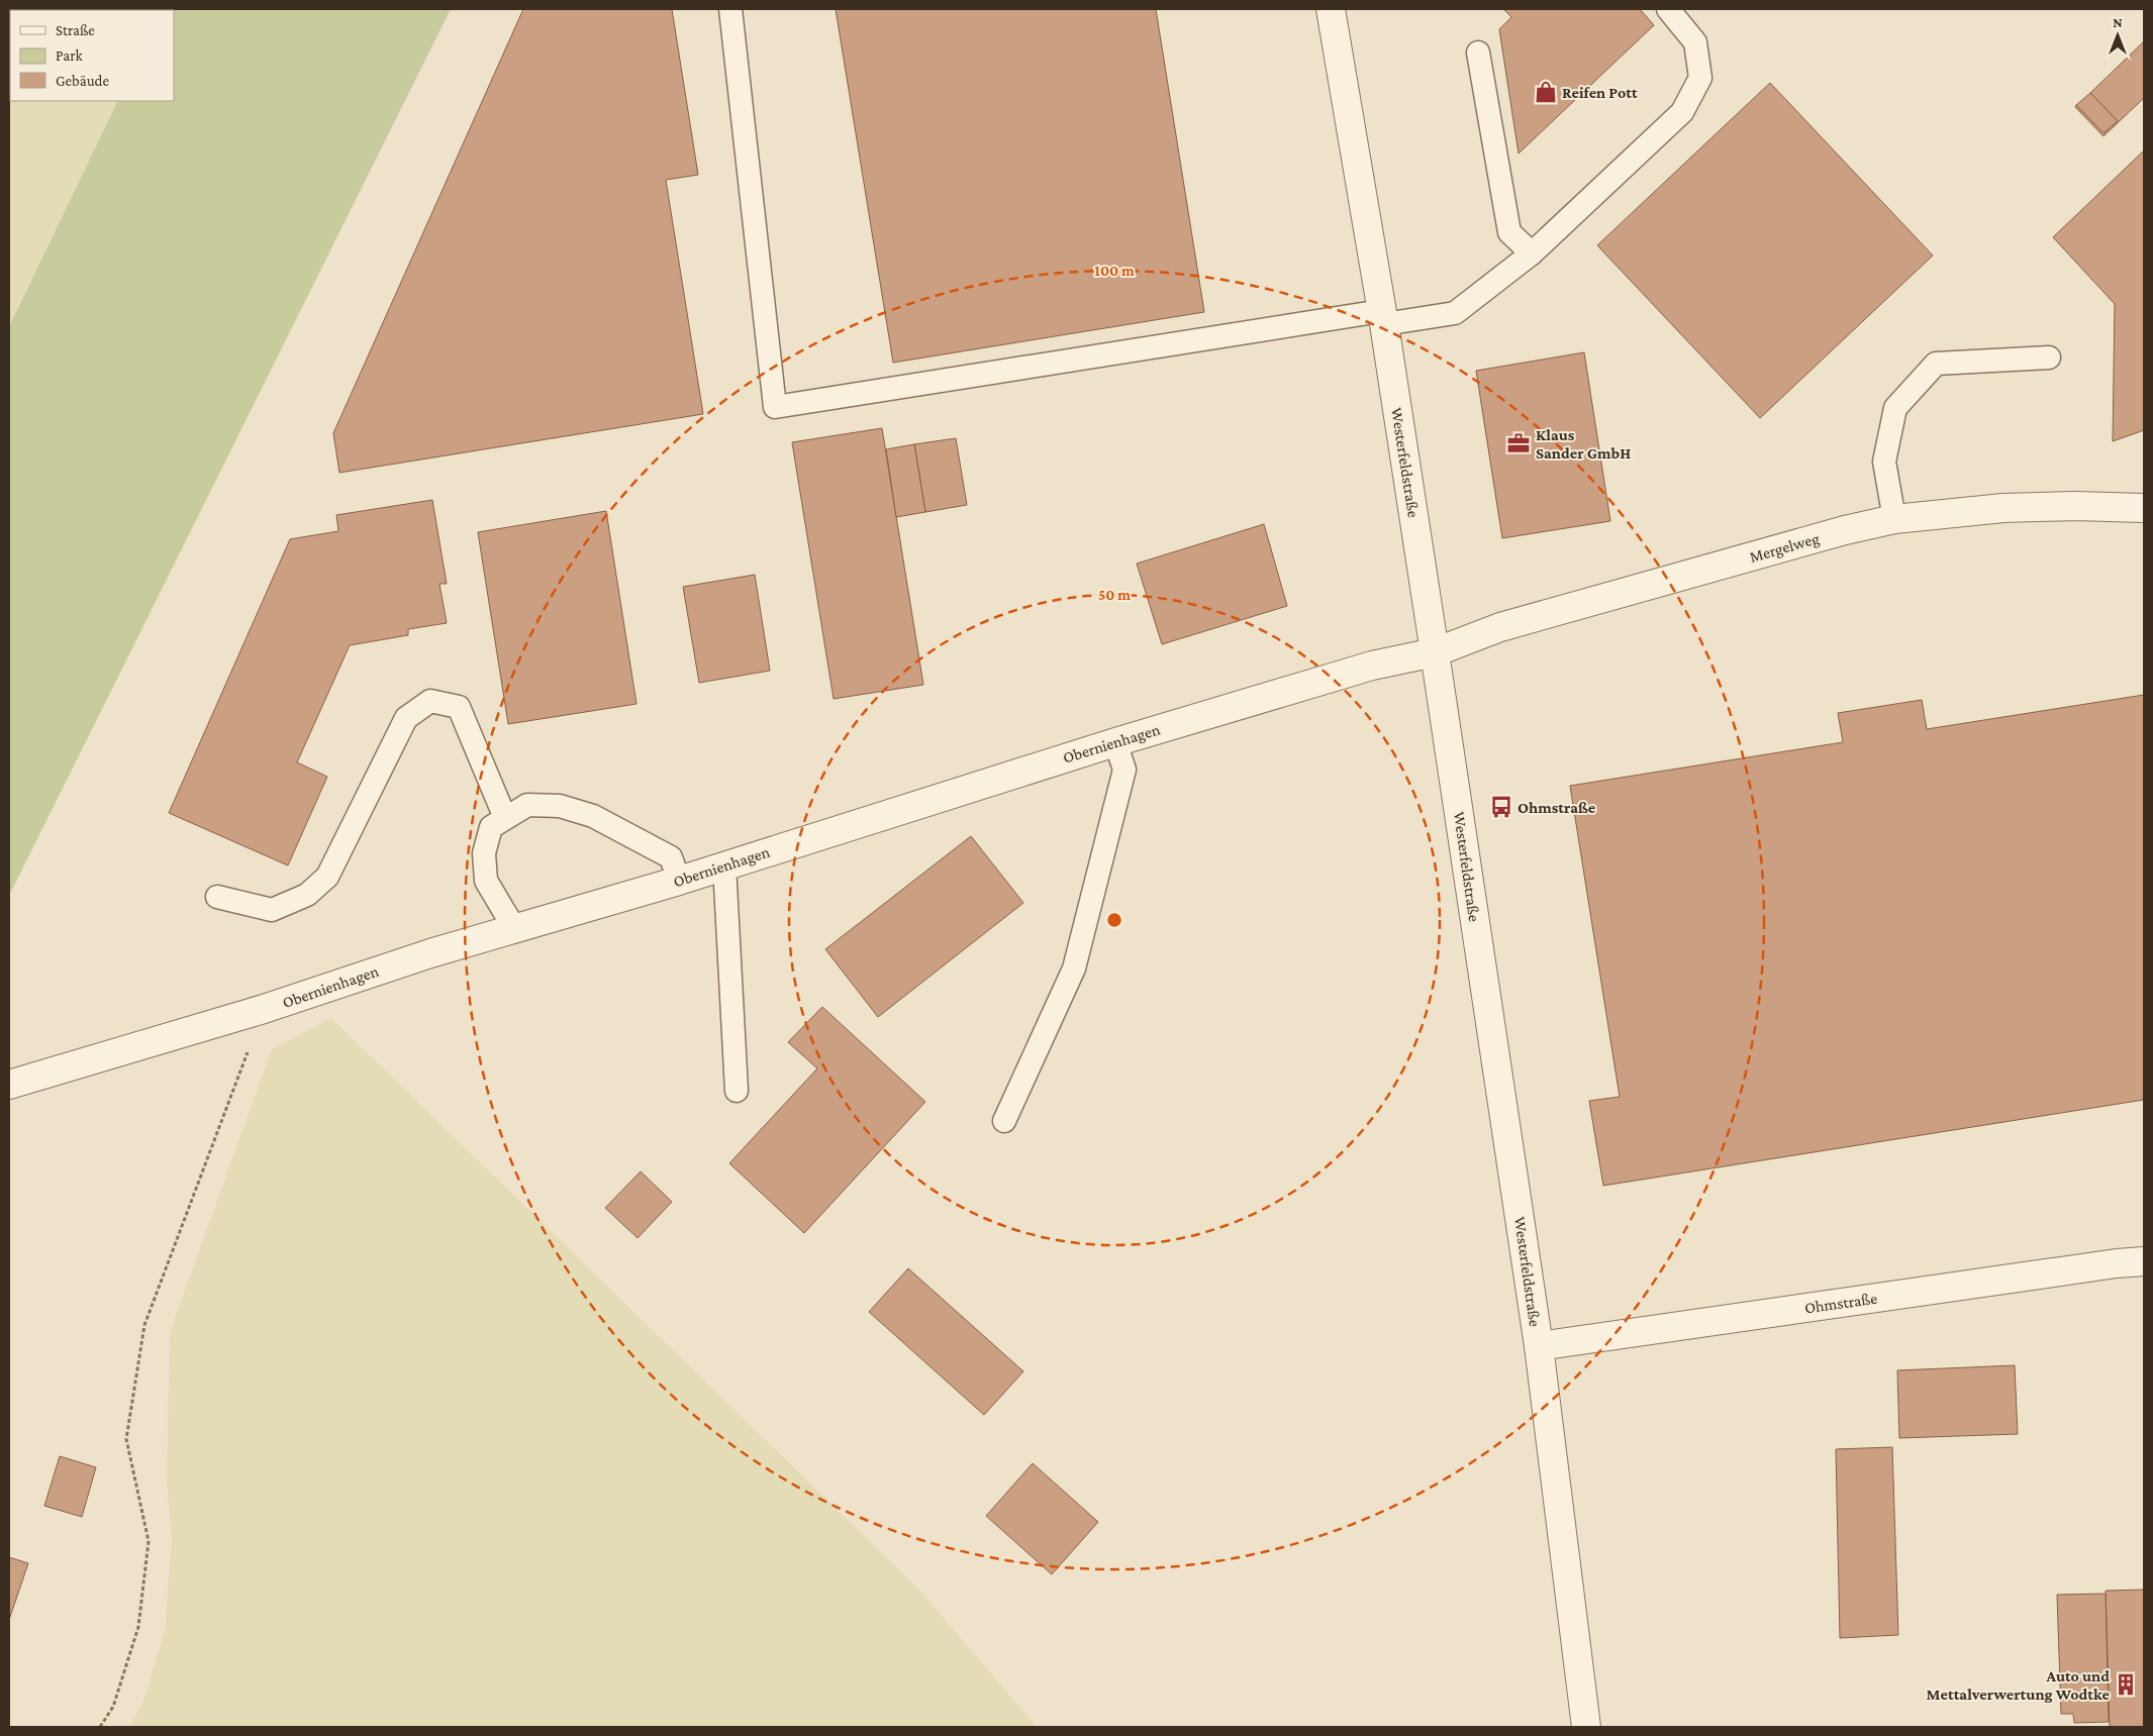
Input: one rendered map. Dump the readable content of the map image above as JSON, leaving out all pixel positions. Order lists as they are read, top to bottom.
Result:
{
  "streets": {
    "street": [
      "Westerfeldstraße",
      "Mergelweg",
      "Obernienhagen",
      "Ohmstraße"
    ]
  },
  "crossings": [
    ["Westerfeldstraße", "Mergelweg"],
    ["Westerfeldstraße", "Obernienhagen"],
    ["Westerfeldstraße", "Ohmstraße"],
    ["Mergelweg", "Obernienhagen"]
  ],
  "places": {
    "shop": ["Reifen Pott"],
    "office": ["Klaus Sander GmbH"],
    "bus stop": ["Ohmstraße"],
    "building": ["Auto und Mettalverwertung Wodtke"]
  },
  "legend": ["Straße", "Park", "Gebäude"],
  "north": "top",
  "rings": ["100 m", "50 m"]
}
